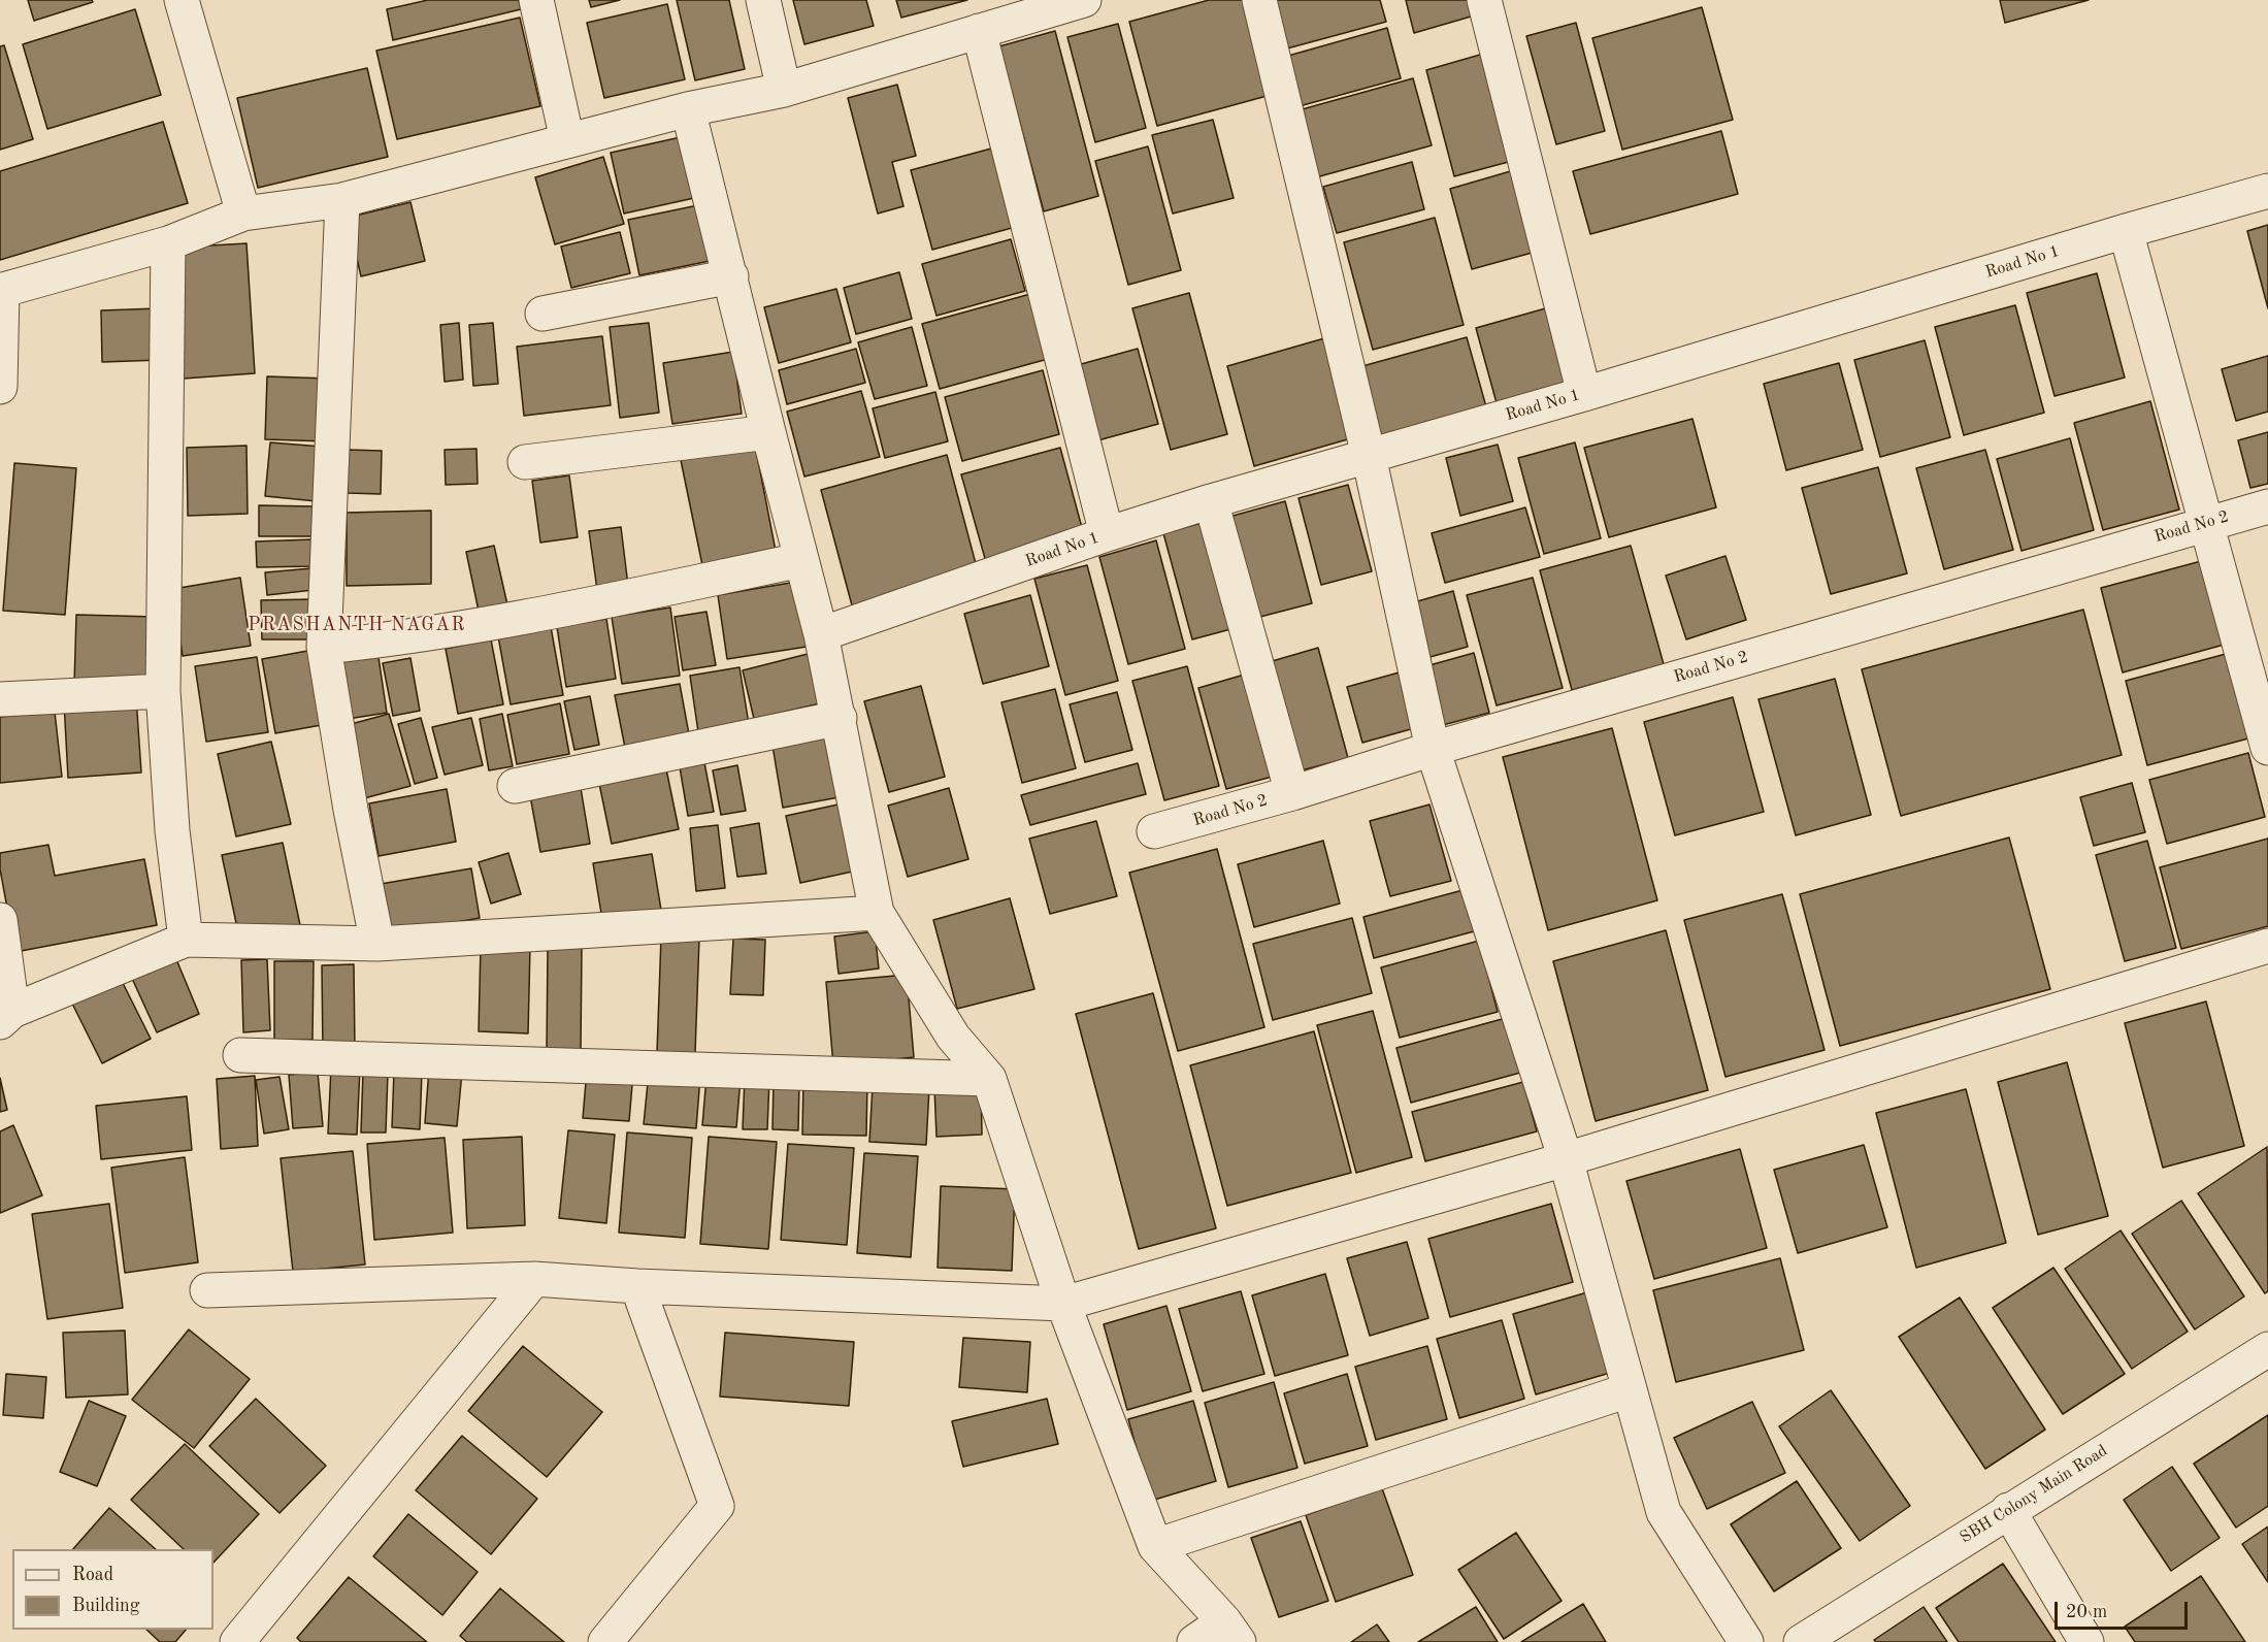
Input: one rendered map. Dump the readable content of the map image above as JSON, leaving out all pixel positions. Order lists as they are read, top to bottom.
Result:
{
  "streets": {
    "street": ["Road No 1", "Road No 2", "SBH Colony Main Road"]
  },
  "districts": ["PRASHANTH NAGAR"],
  "legend": ["Road", "Building"],
  "scale_bar": "20 m"
}
